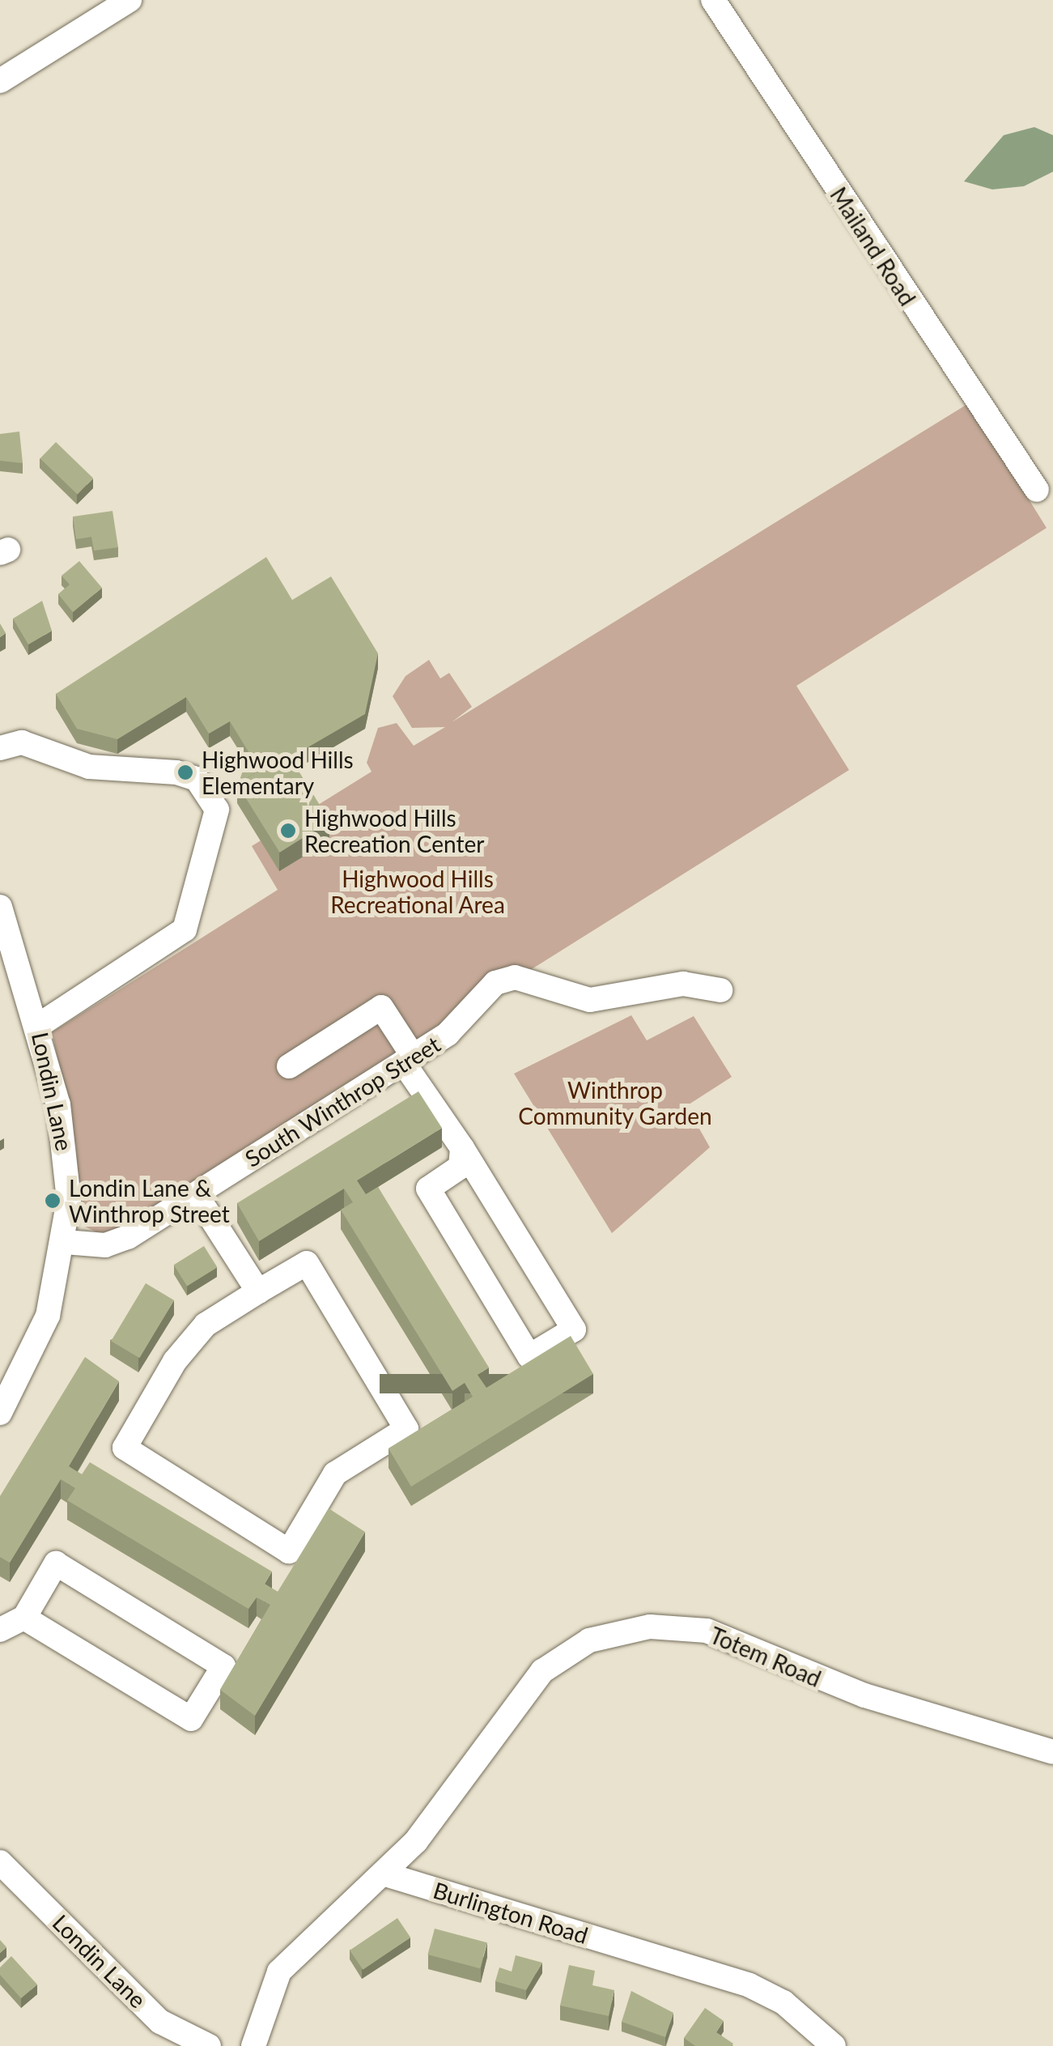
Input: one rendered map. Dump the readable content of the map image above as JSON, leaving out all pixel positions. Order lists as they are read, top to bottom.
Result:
{
  "streets": {
    "street": [
      "Mailand Road",
      "Londin Lane",
      "South Winthrop Street",
      "Totem Road",
      "Burlington Road"
    ]
  },
  "crossings": [
    ["Londin Lane", "South Winthrop Street"],
    ["Totem Road", "Burlington Road"]
  ],
  "parks": ["Highwood Hills Recreational Area", "Winthrop Community Garden"],
  "places": ["Highwood Hills Elementary", "Highwood Hills Recreation Center", "Londin Lane & Winthrop Street"]
}
